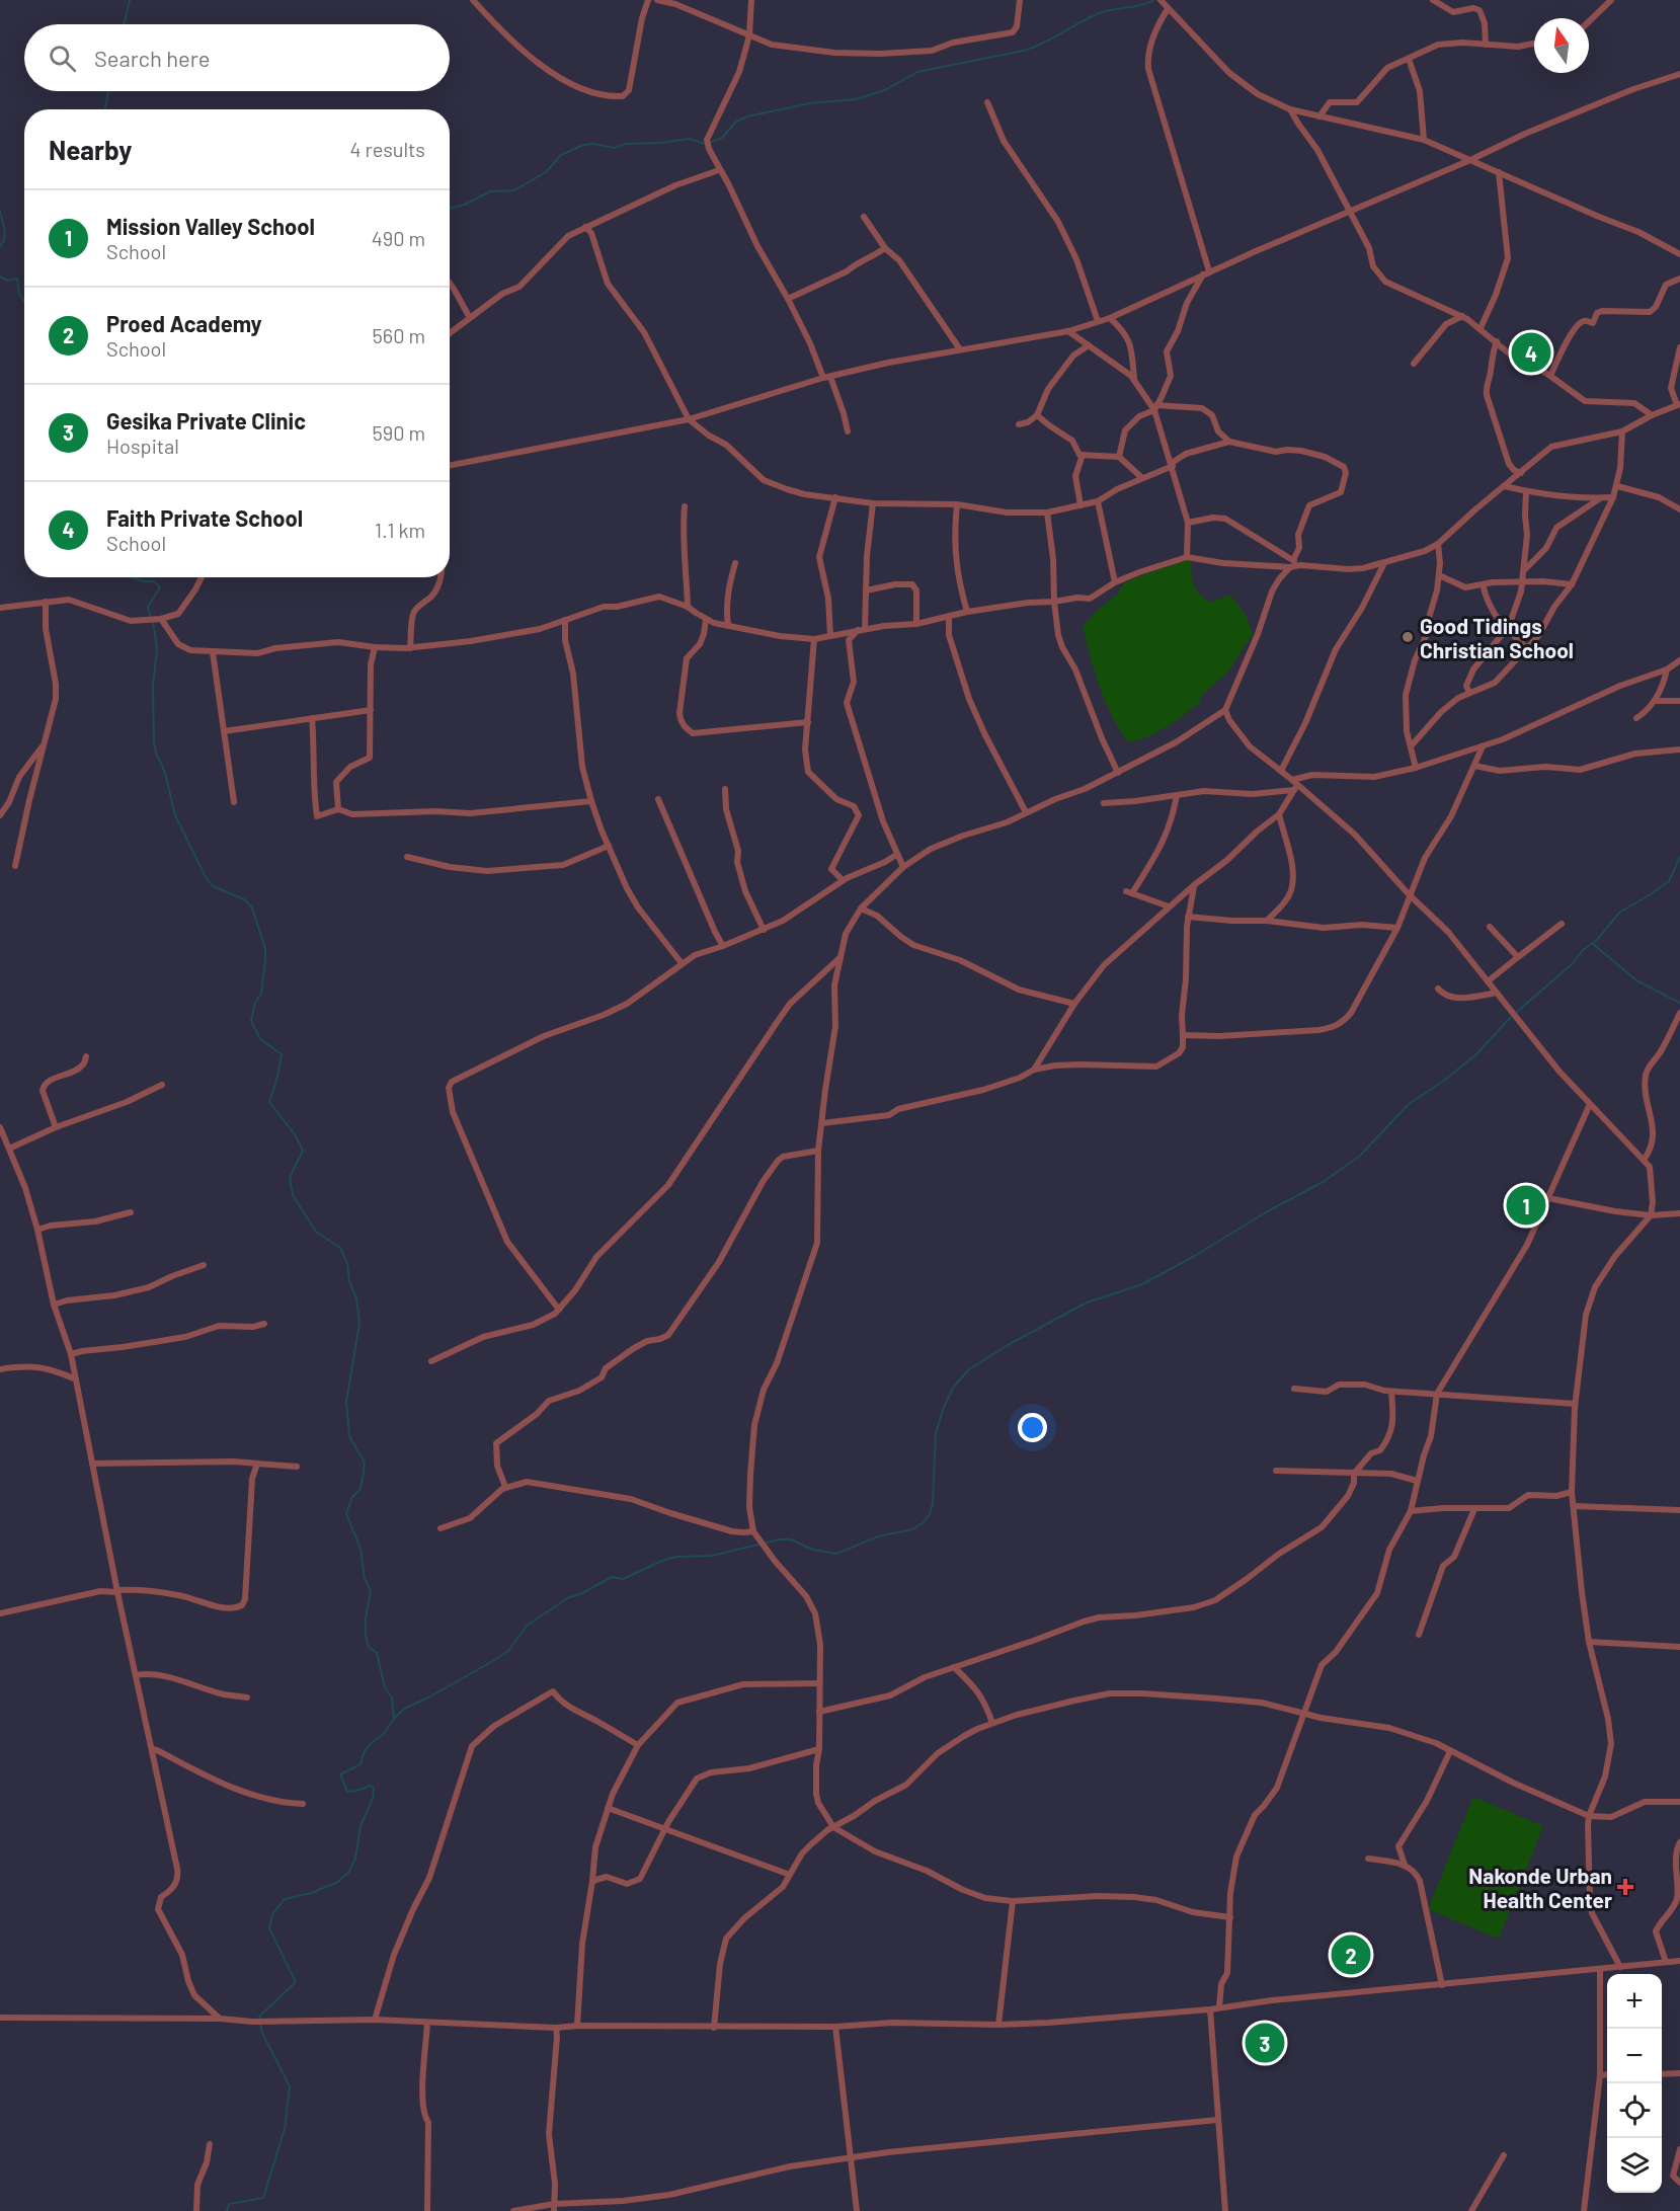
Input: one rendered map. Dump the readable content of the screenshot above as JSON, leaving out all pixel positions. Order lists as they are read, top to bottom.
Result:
{
  "places": {
    "other": ["Good Tidings Christian School"],
    "health": ["Nakonde Urban Health Center"]
  },
  "north": "top",
  "page": {
    "search": "Search here",
    "heading": ["Nearby", "4 results"],
    "list": [
      {
        "mark": "1",
        "name": "Mission Valley School",
        "note": "School",
        "value": "490 m"
      },
      {
        "mark": "2",
        "name": "Proed Academy",
        "note": "School",
        "value": "560 m"
      },
      {
        "mark": "3",
        "name": "Gesika Private Clinic",
        "note": "Hospital",
        "value": "590 m"
      },
      {
        "mark": "4",
        "name": "Faith Private School",
        "note": "School",
        "value": "1.1 km"
      }
    ],
    "pins": [
      "4",
      "1",
      "2",
      "3"
    ],
    "map_buttons": ["+", "−"]
  }
}
